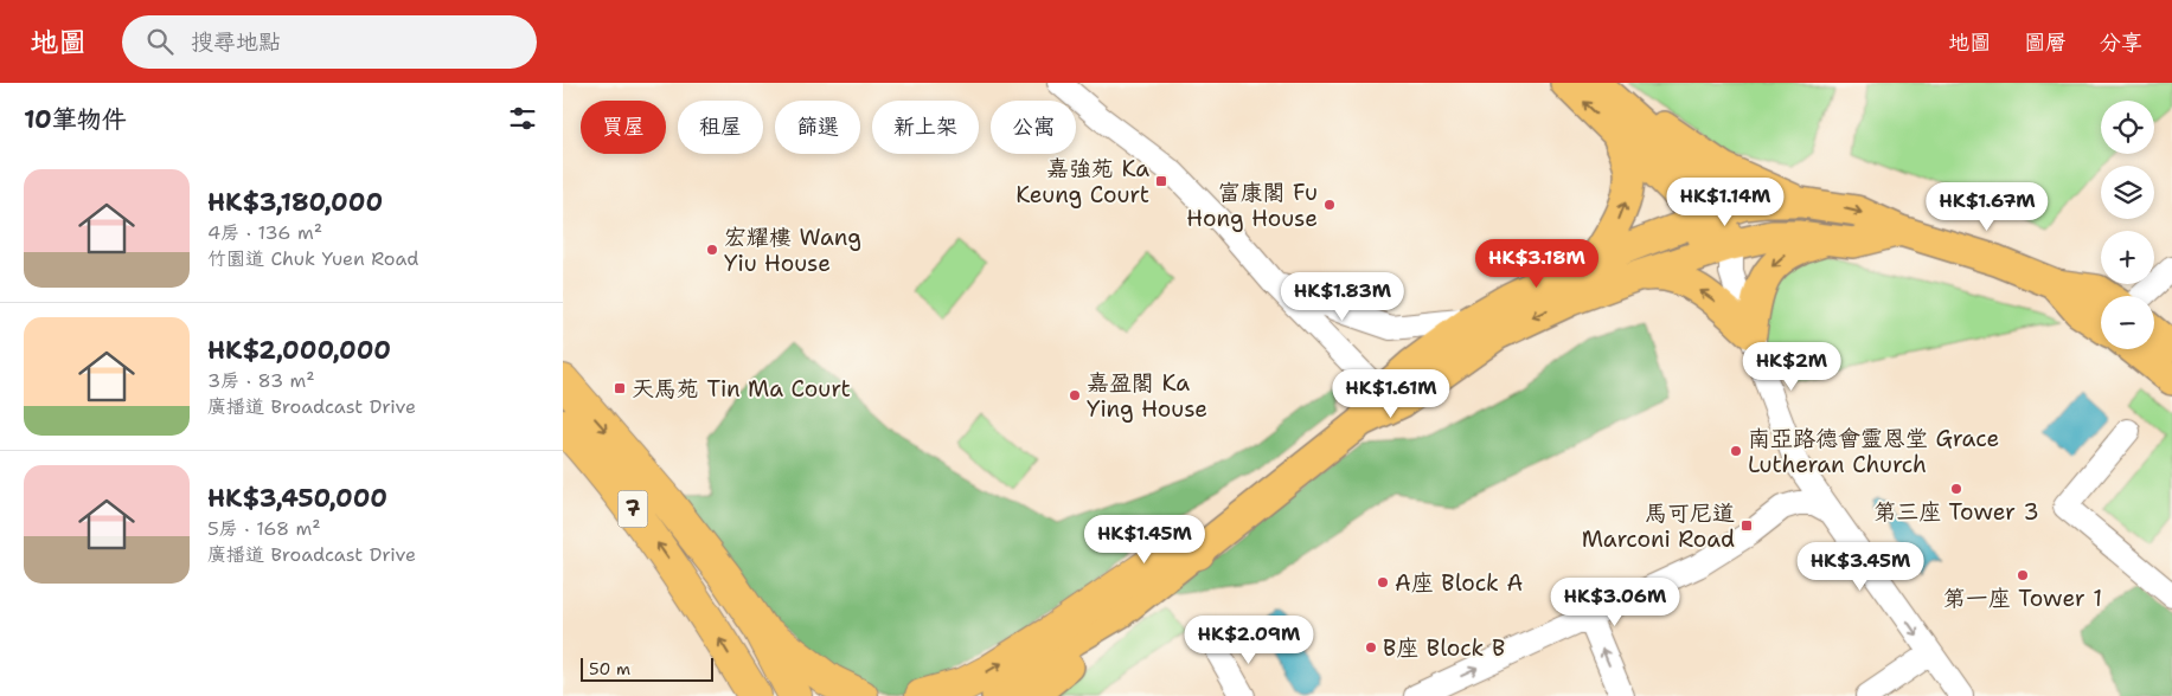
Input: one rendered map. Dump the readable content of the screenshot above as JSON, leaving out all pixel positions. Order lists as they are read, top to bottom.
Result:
{
  "streets": {
    "highway": ["7"]
  },
  "places": {
    "transit": ["嘉強苑 Ka Keung Court", "天馬苑 Tin Ma Court", "馬可尼道 Marconi Road"],
    "other": [
      "富康閣 Fu Hong House",
      "宏耀樓 Wang Yiu House",
      "嘉盈閣 Ka Ying House",
      "南亞路德會靈恩堂 Grace Lutheran Church",
      "第三座 Tower 3",
      "第一座 Tower 1",
      "A座 Block A",
      "B座 Block B"
    ]
  },
  "scale_bar": "50 m",
  "page": {
    "header": "地圖",
    "search": "搜尋地點",
    "nav": ["地圖", "圖層", "分享"],
    "heading": "10筆物件",
    "map_buttons": ["+", "−"],
    "chip": [
      "買屋",
      "租屋",
      "篩選",
      "新上架",
      "公寓"
    ],
    "list": [
      {
        "name": "HK$3,180,000",
        "note": "4房 · 136 m² · 竹園道 Chuk Yuen Road"
      },
      {
        "name": "HK$2,000,000",
        "note": "3房 · 83 m² · 廣播道 Broadcast Drive"
      },
      {
        "name": "HK$3,450,000",
        "note": "5房 · 168 m² · 廣播道 Broadcast Drive"
      }
    ],
    "price": [
      "HK$1.14M",
      "HK$1.67M",
      "HK$3.18M",
      "HK$1.83M",
      "HK$2M",
      "HK$1.61M",
      "HK$1.45M",
      "HK$3.45M",
      "HK$3.06M",
      "HK$2.09M"
    ],
    "scale": "50 m"
  }
}
